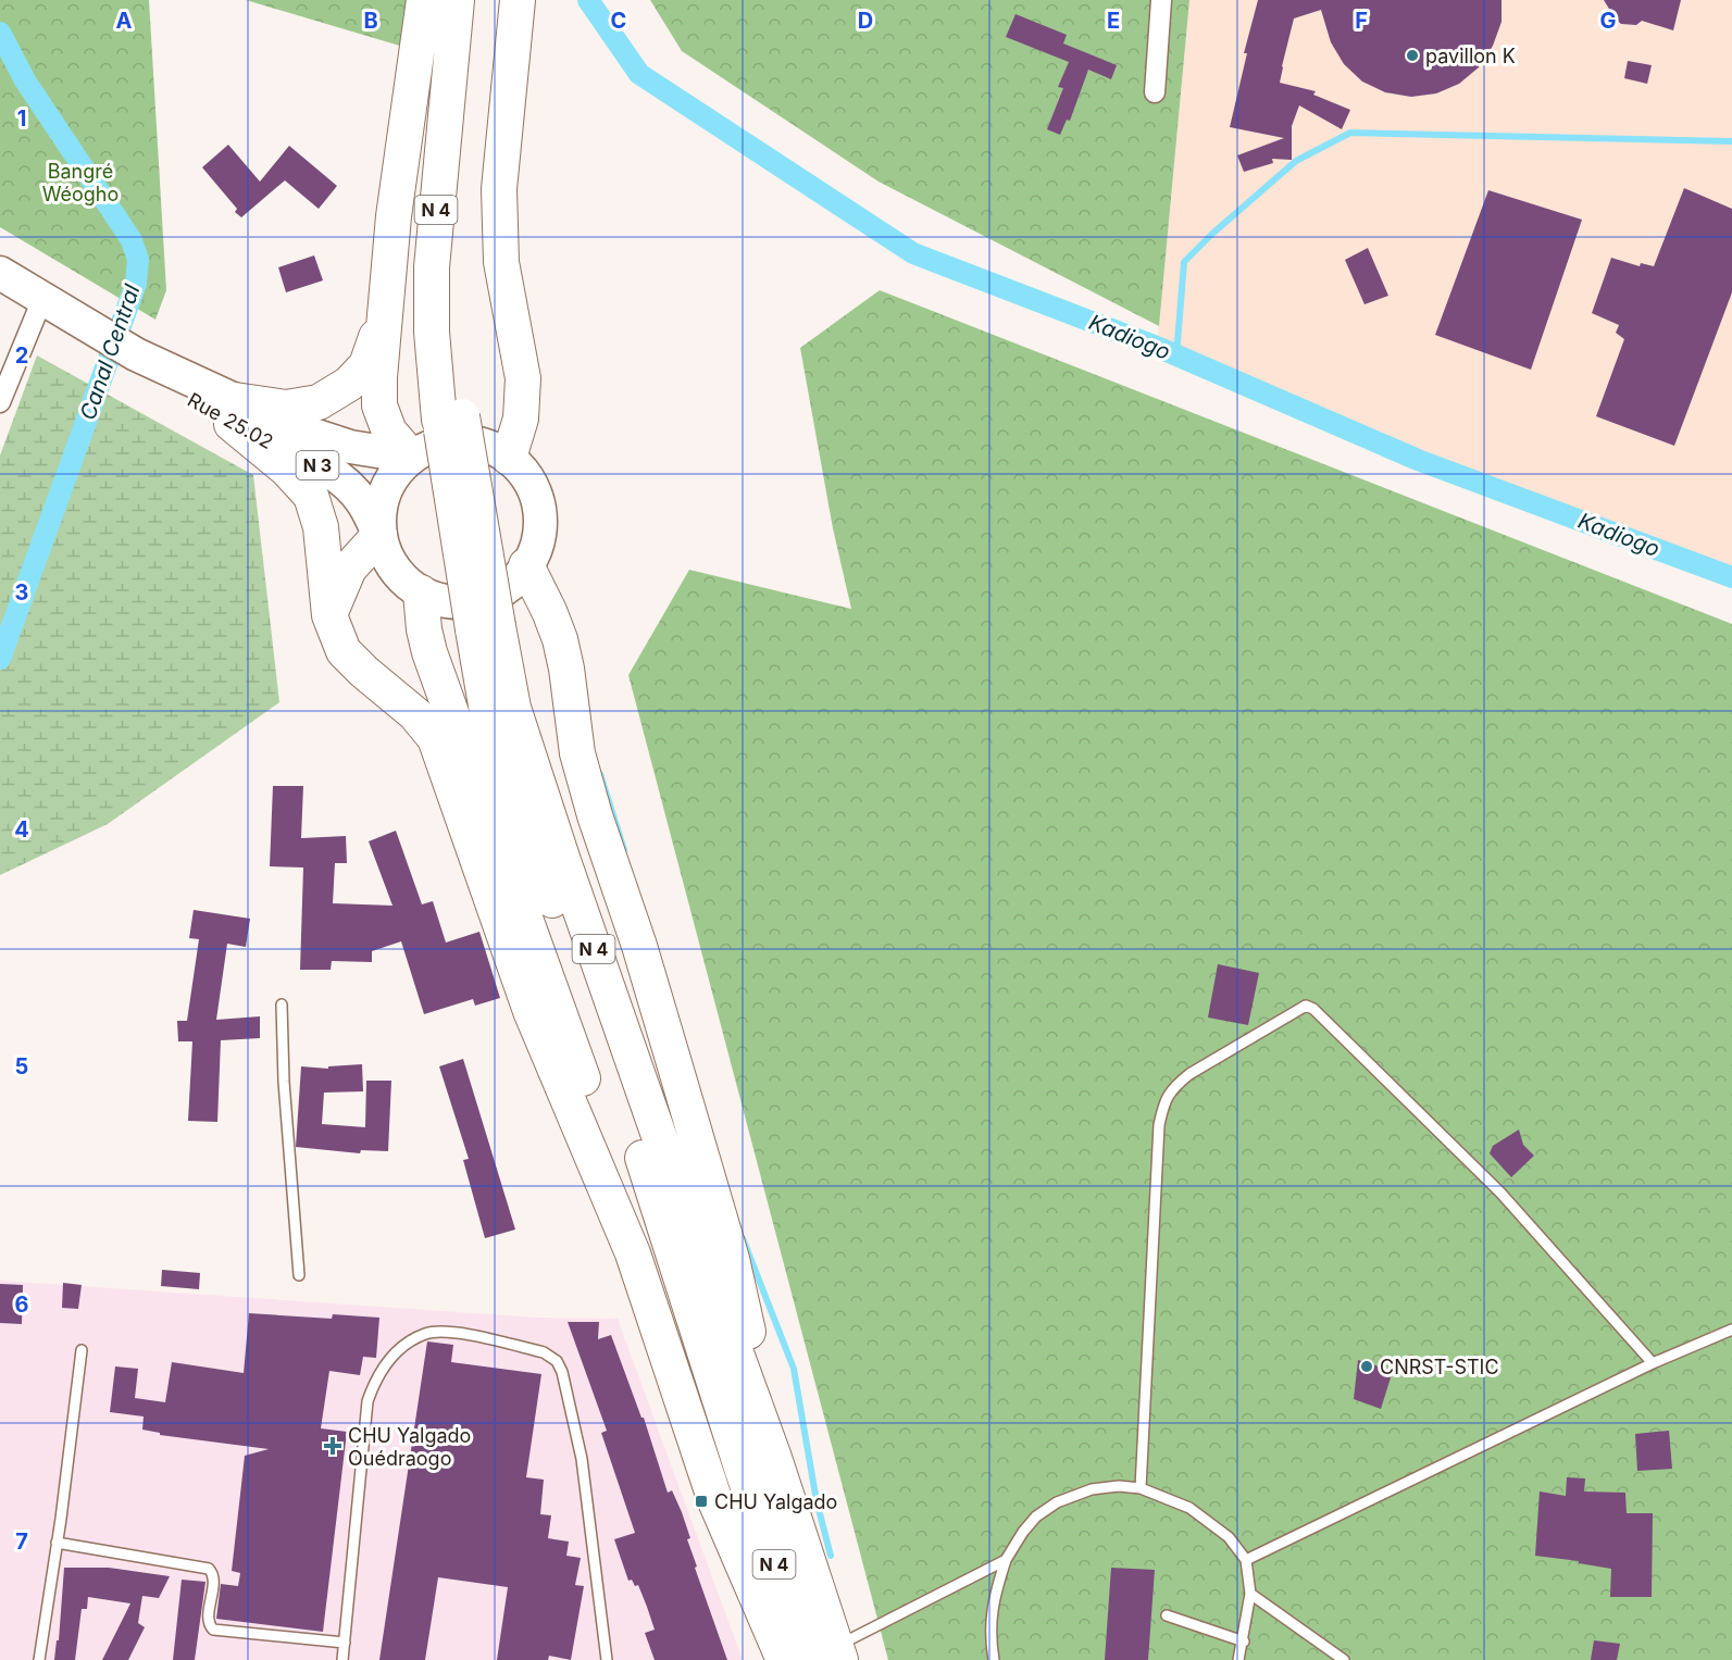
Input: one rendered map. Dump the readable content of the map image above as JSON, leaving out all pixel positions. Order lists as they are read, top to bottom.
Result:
{
  "streets": {
    "highway": ["N 4"],
    "main road": ["Rue 25.02", "N 3"]
  },
  "crossings": [
    ["Rue 25.02", "N 3"]
  ],
  "water": ["Kadiogo", "Canal Central"],
  "parks": ["Bangré Wéogho"],
  "places": {
    "other": ["pavillon K", "CNRST-STIC"],
    "health": ["CHU Yalgado Ouédraogo"],
    "transit": ["CHU Yalgado"]
  },
  "grid": {
    "columns": [
      "A",
      "B",
      "C",
      "D",
      "E",
      "F",
      "G"
    ],
    "rows": [
      "1",
      "2",
      "3",
      "4",
      "5",
      "6",
      "7"
    ]
  }
}
